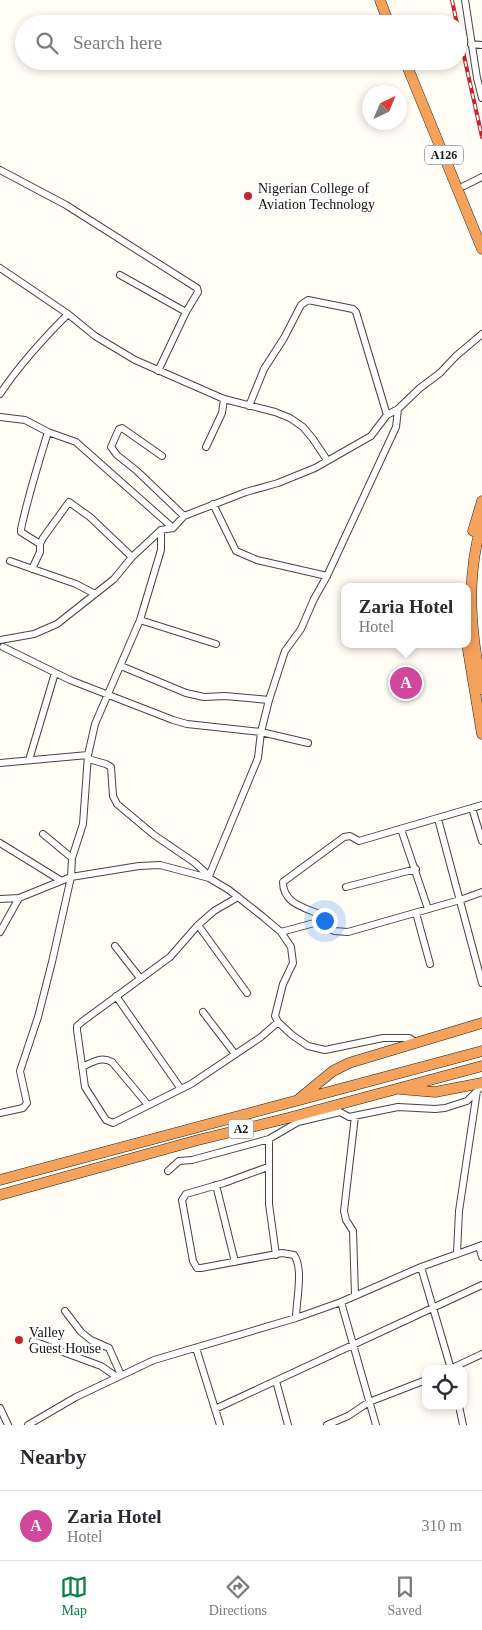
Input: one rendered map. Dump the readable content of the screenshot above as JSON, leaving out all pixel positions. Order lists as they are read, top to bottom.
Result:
{
  "streets": {
    "highway": ["A126", "A2"]
  },
  "places": ["Nigerian College of Aviation Technology", "Valley Guest House"],
  "north": "top right",
  "page": {
    "search": "Search here",
    "popup": ["Zaria Hotel", "Hotel"],
    "pins": "A",
    "heading": "Nearby",
    "list": [
      {
        "mark": "A",
        "name": "Zaria Hotel",
        "note": "Hotel",
        "value": "310 m"
      }
    ],
    "nav": ["Map", "Directions", "Saved"]
  }
}
